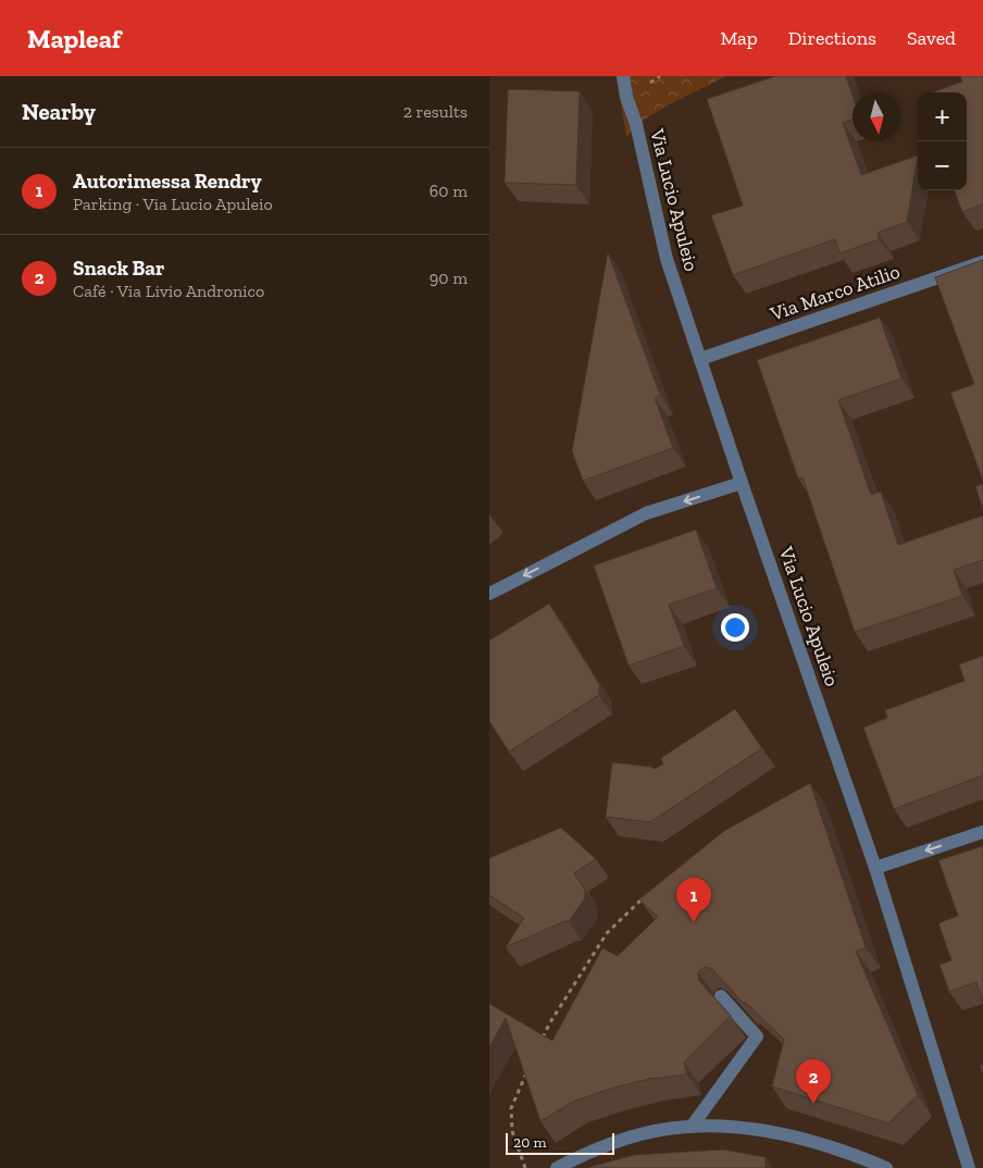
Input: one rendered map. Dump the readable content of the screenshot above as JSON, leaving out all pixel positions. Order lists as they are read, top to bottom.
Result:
{
  "streets": {
    "street": ["Via Lucio Apuleio", "Via Marco Atilio"]
  },
  "crossings": [
    ["Via Lucio Apuleio", "Via Marco Atilio"]
  ],
  "scale_bar": "20 m",
  "north": "bottom",
  "page": {
    "header": "Mapleaf",
    "nav": ["Map", "Directions", "Saved"],
    "heading": ["Nearby", "2 results"],
    "map_buttons": ["+", "−"],
    "list": [
      {
        "mark": "1",
        "name": "Autorimessa Rendry",
        "note": "Parking · Via Lucio Apuleio",
        "value": "60 m"
      },
      {
        "mark": "2",
        "name": "Snack Bar",
        "note": "Café · Via Livio Andronico",
        "value": "90 m"
      }
    ],
    "pins": ["1", "2"],
    "scale": "20 m"
  }
}
